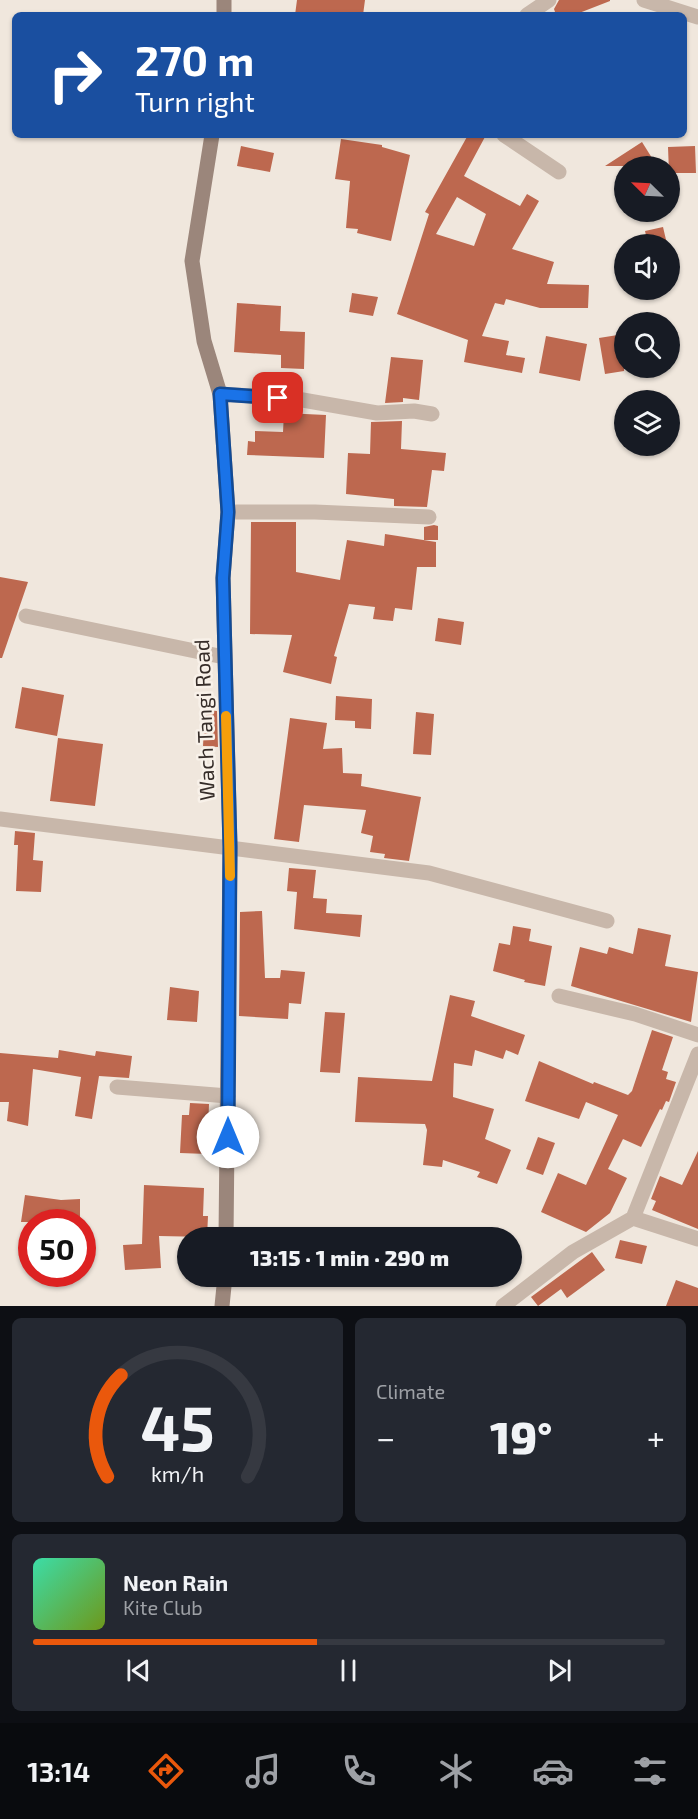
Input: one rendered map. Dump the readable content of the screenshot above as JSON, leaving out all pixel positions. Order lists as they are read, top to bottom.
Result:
{
  "streets": {
    "main road": ["Wach Tangi Road"]
  },
  "north": "top left",
  "page": {
    "turn": ["270 m", "Turn right"],
    "limit": "50",
    "trip": "13:15 · 1 min · 290 m",
    "tile": "Climate",
    "heat": ["−", "19°", "+"],
    "song": ["Neon Rain", "Kite Club"],
    "tabs": "13:14",
    "gauge": ["45", "km/h"]
  }
}
